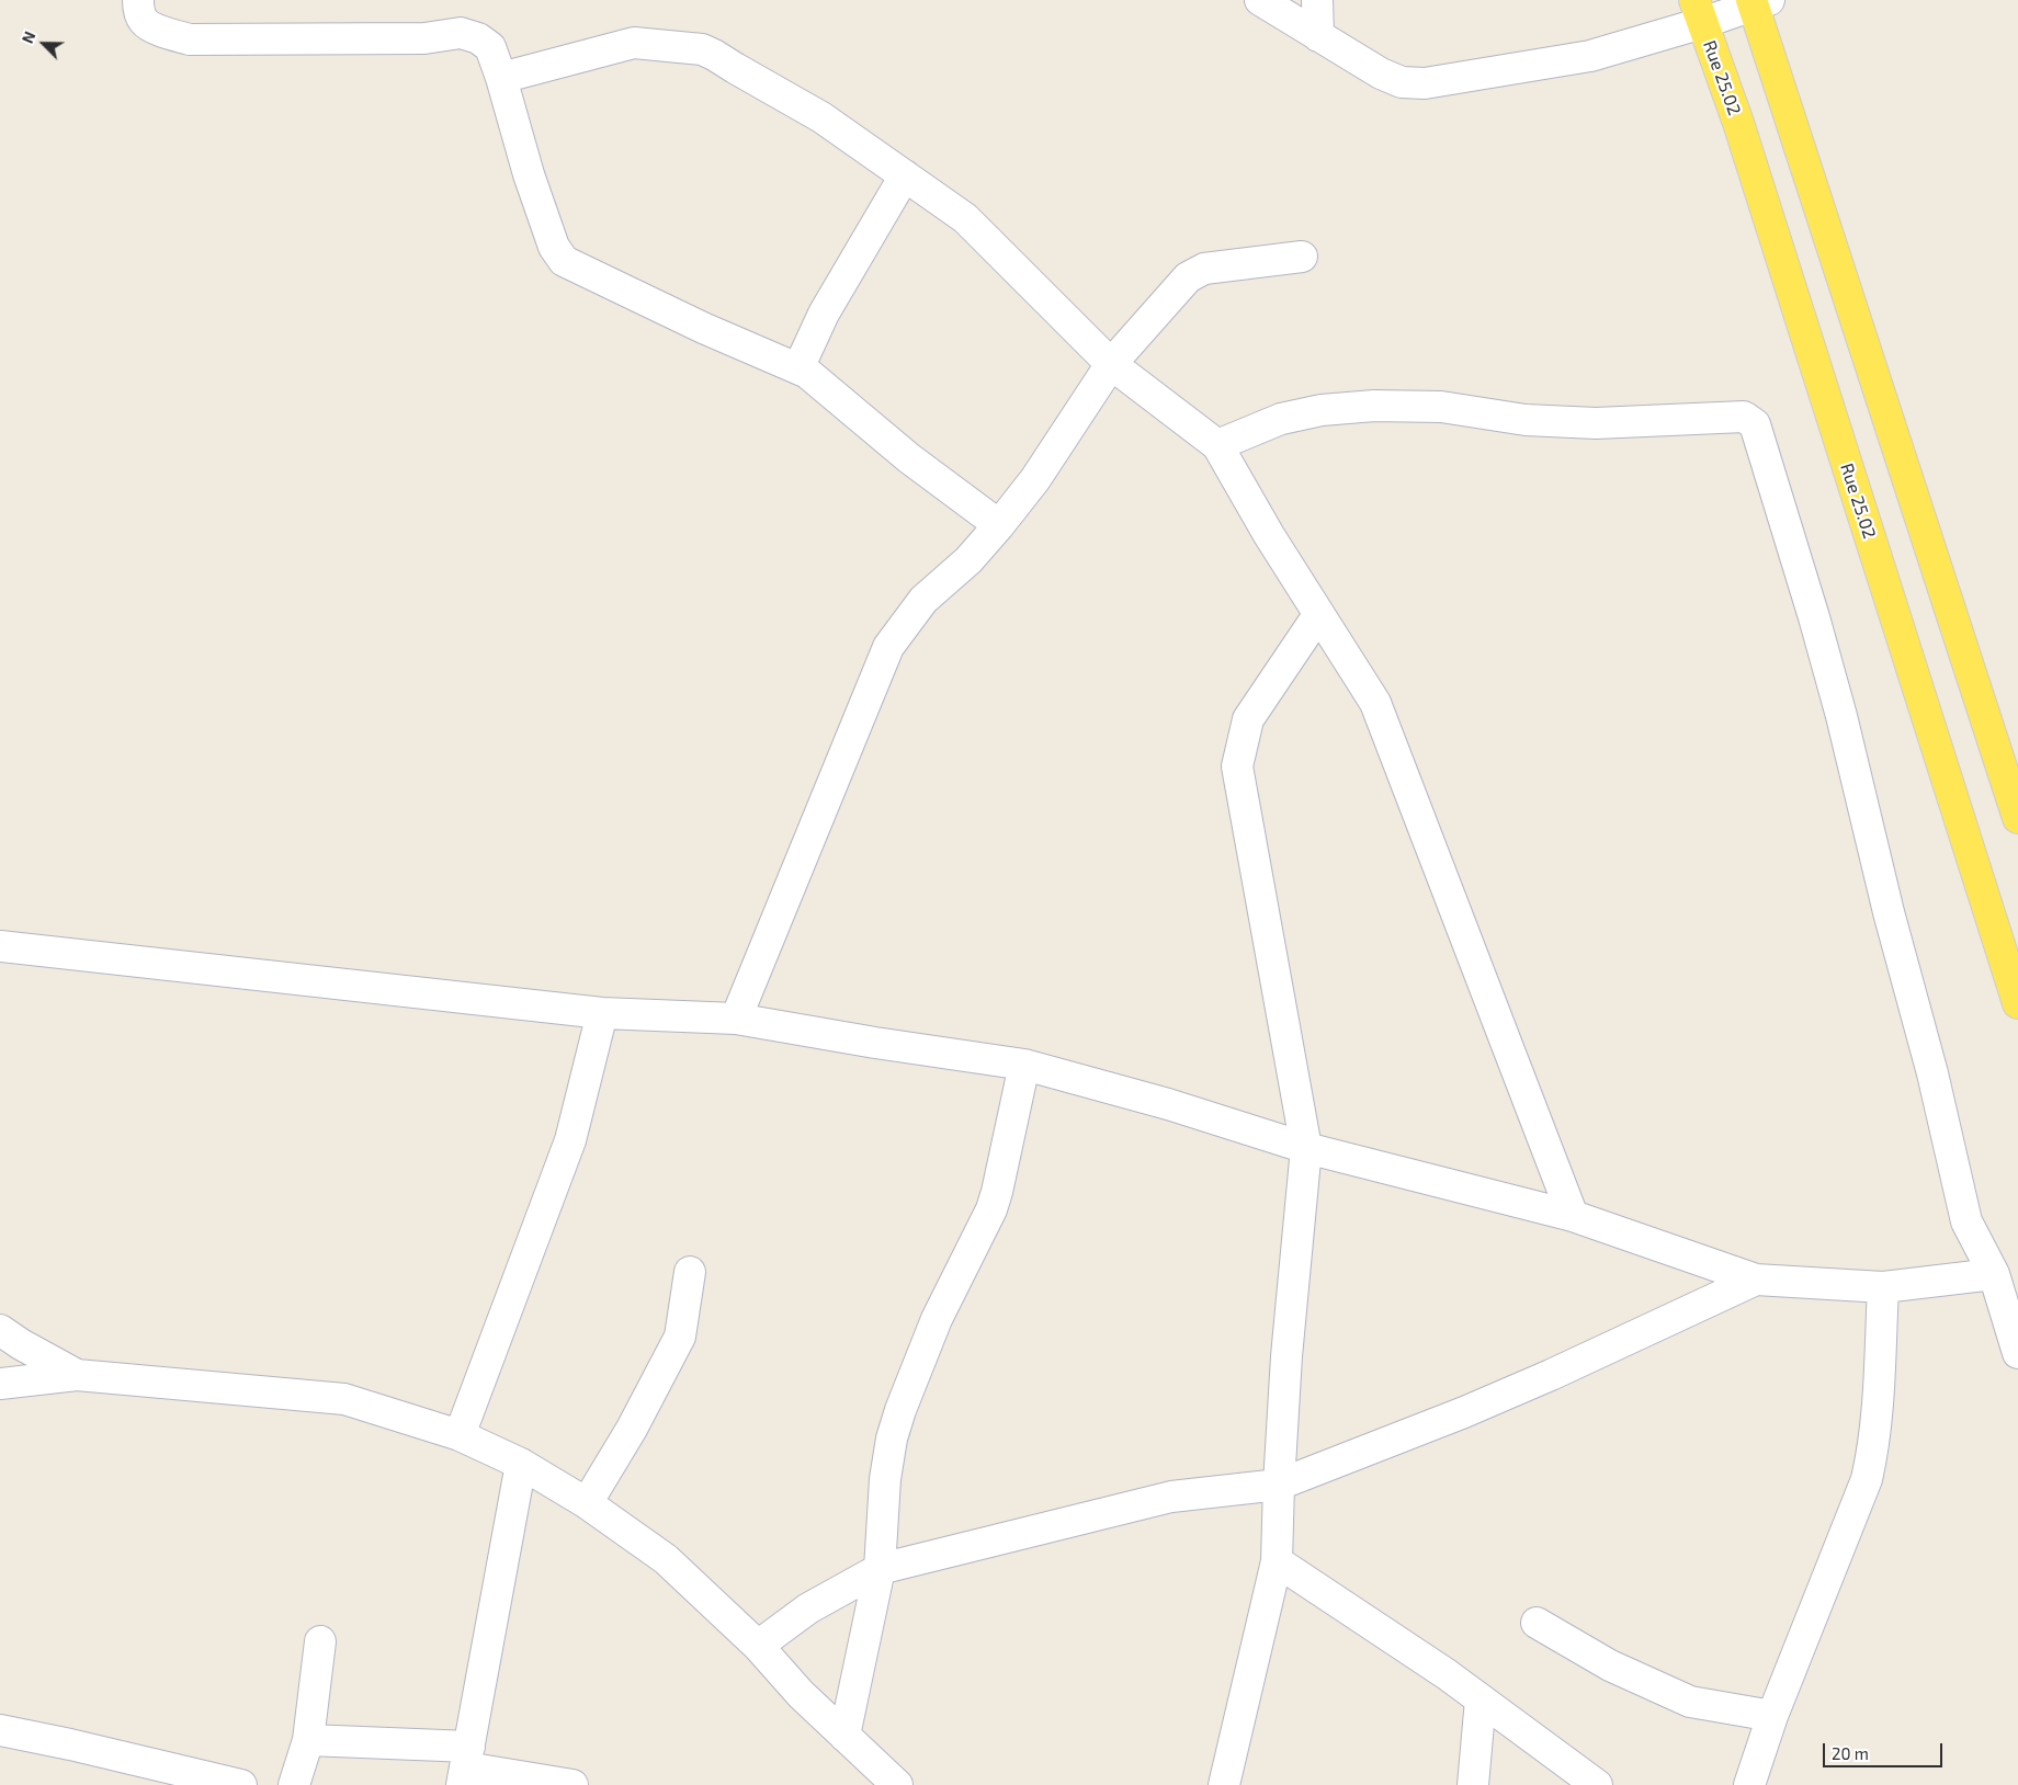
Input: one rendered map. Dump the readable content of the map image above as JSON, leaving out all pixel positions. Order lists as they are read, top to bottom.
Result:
{
  "streets": {
    "main road": ["Rue 25.02"]
  },
  "scale_bar": "20 m",
  "north": "top left"
}
